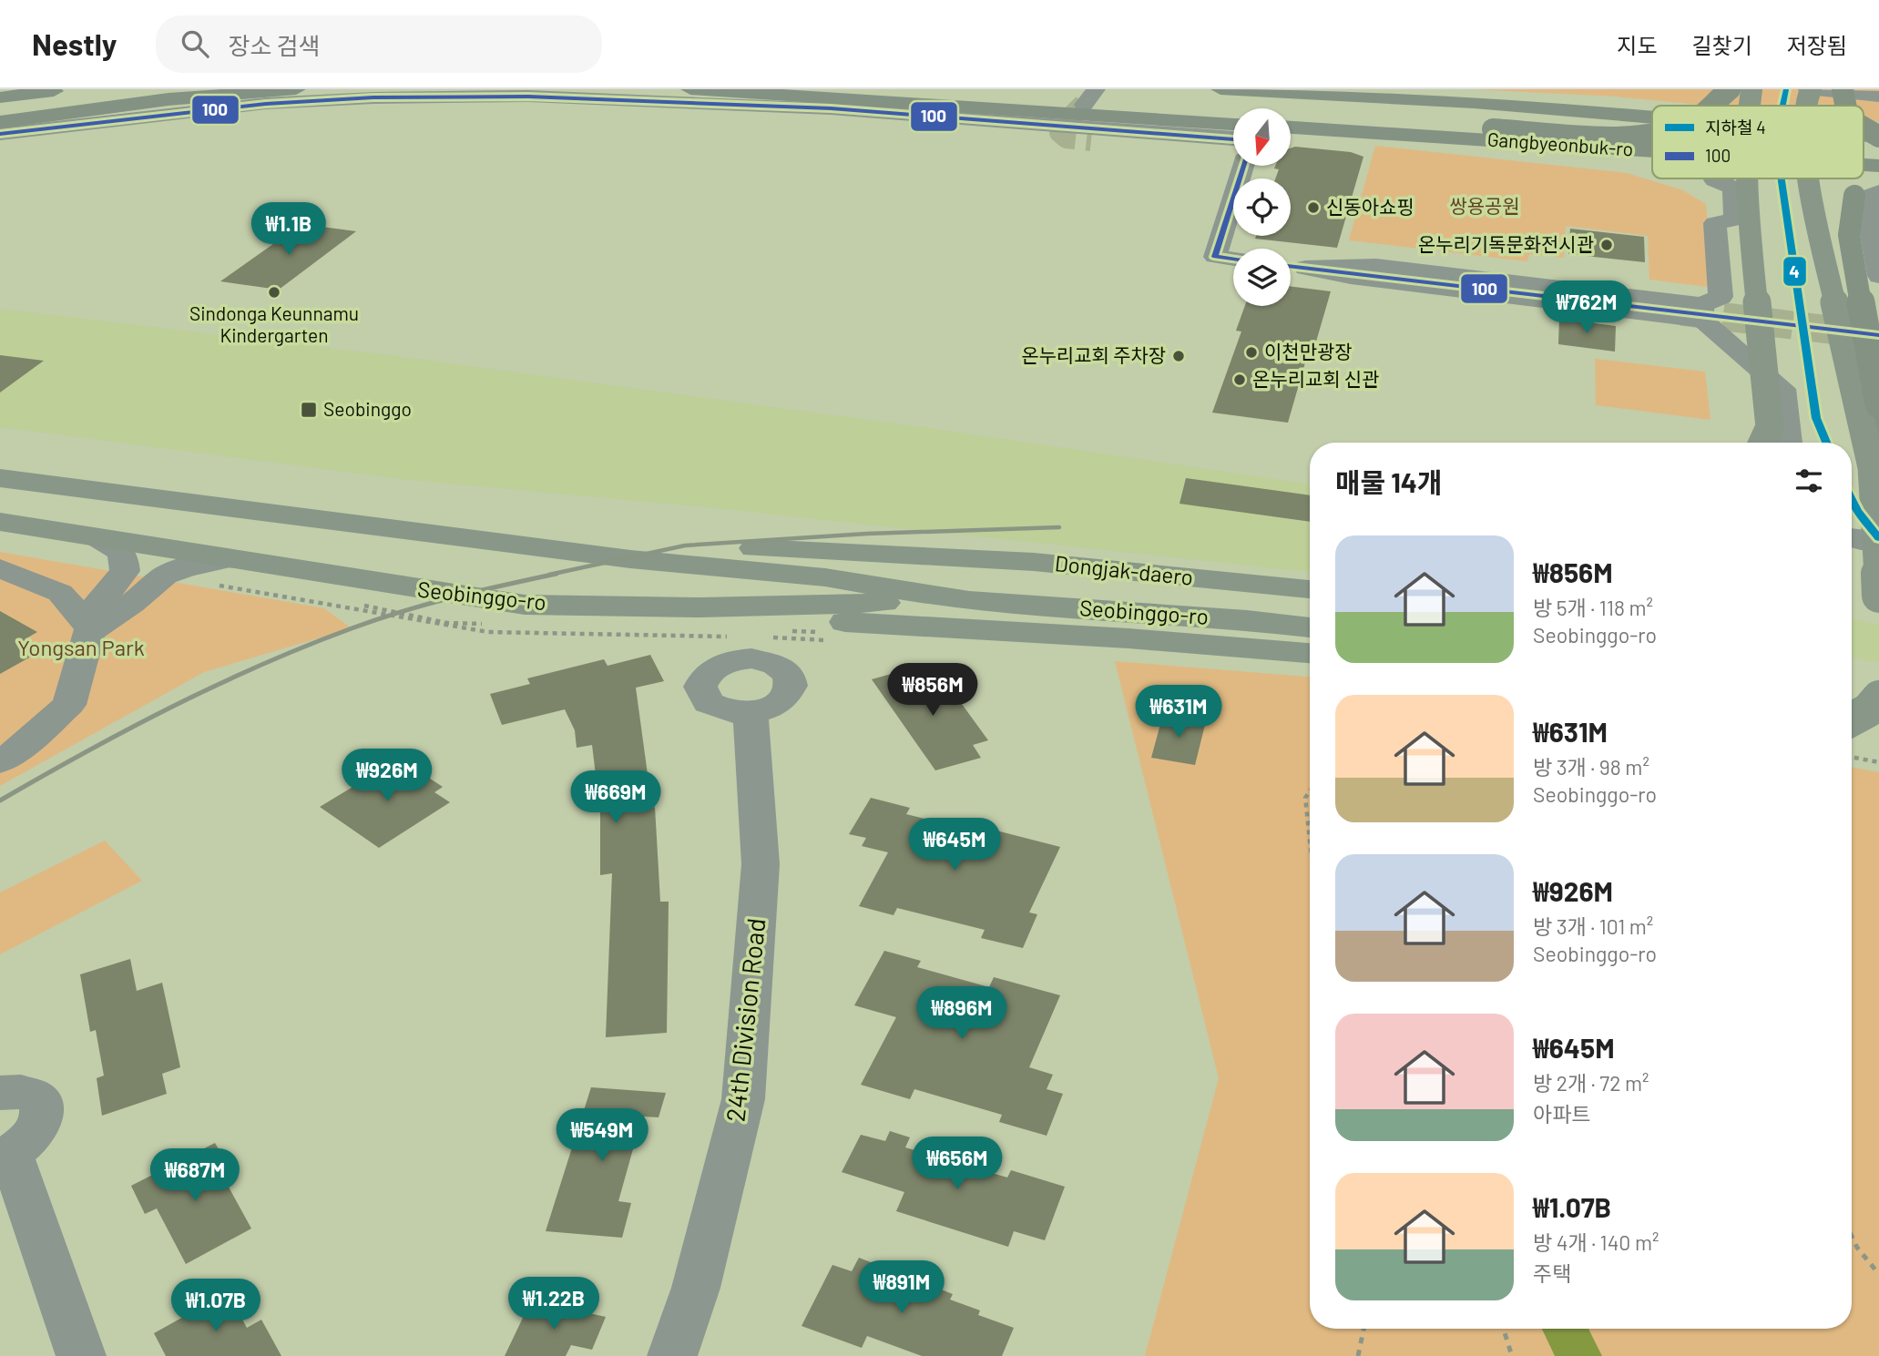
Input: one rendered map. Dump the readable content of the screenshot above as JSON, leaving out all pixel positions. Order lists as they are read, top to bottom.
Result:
{
  "streets": {
    "highway": ["Gangbyeonbuk-ro"],
    "main road": ["Dongjak-daero", "Seobinggo-ro"],
    "street": ["24th Division Road"]
  },
  "crossings": [
    ["Dongjak-daero", "Seobinggo-ro"]
  ],
  "parks": ["쌍용공원", "Yongsan Park"],
  "places": {
    "other": [
      "신동아쇼핑",
      "온누리기독문화전시관",
      "Sindonga Keunnamu Kindergarten",
      "이천만광장",
      "온누리교회 주차장",
      "온누리교회 신관"
    ],
    "transit": ["Seobinggo"]
  },
  "lines": ["metro line 4", "transit line 100"],
  "legend": ["지하철 4", "100"],
  "north": "bottom",
  "page": {
    "header": "Nestly",
    "search": "장소 검색",
    "nav": ["지도", "길찾기", "저장됨"],
    "price": [
      "₩1.1B",
      "₩762M",
      "₩856M",
      "₩631M",
      "₩926M",
      "₩669M",
      "₩645M",
      "₩896M",
      "₩549M",
      "₩656M",
      "₩687M",
      "₩891M",
      "₩1.22B",
      "₩1.07B"
    ],
    "heading": "매물 14개",
    "list": [
      {
        "name": "₩856M",
        "note": "방 5개 · 118 m² · Seobinggo-ro"
      },
      {
        "name": "₩631M",
        "note": "방 3개 · 98 m² · Seobinggo-ro"
      },
      {
        "name": "₩926M",
        "note": "방 3개 · 101 m² · Seobinggo-ro"
      },
      {
        "name": "₩645M",
        "note": "방 2개 · 72 m² · 아파트"
      },
      {
        "name": "₩1.07B",
        "note": "방 4개 · 140 m² · 주택"
      }
    ]
  }
}
